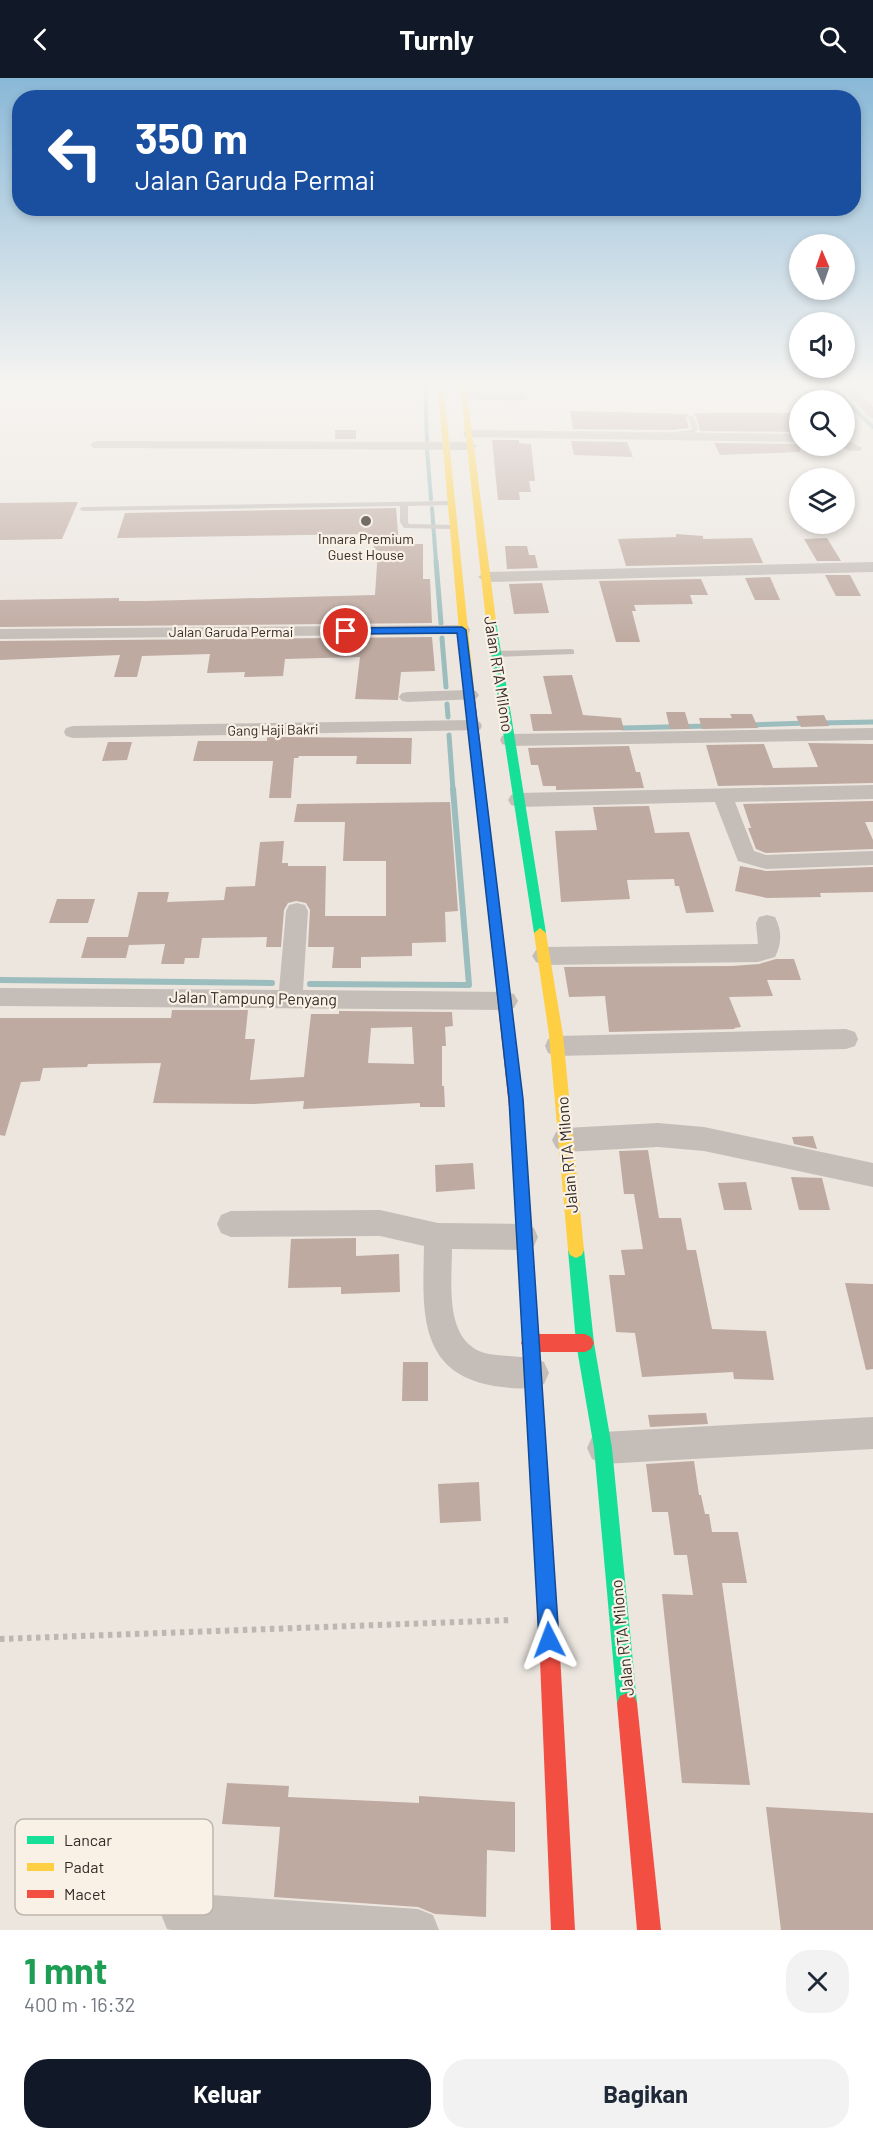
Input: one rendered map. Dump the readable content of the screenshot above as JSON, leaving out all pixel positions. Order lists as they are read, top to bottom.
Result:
{
  "streets": {
    "highway": ["Jalan RTA Milono"],
    "street": ["Jalan Garuda Permai", "Gang Haji Bakri", "Jalan Tampung Penyang"]
  },
  "crossings": [
    ["Jalan Garuda Permai", "Jalan RTA Milono"],
    ["Jalan RTA Milono", "Gang Haji Bakri"],
    ["Jalan RTA Milono", "Jalan Tampung Penyang"]
  ],
  "places": ["Innara Premium Guest House"],
  "legend": ["Lancar", "Padat", "Macet"],
  "north": "top",
  "page": {
    "header": "Turnly",
    "turn": ["350 m", "Jalan Garuda Permai"],
    "heading": ["1 mnt", "400 m · 16:32"],
    "buttons": ["Keluar", "Bagikan"]
  }
}
